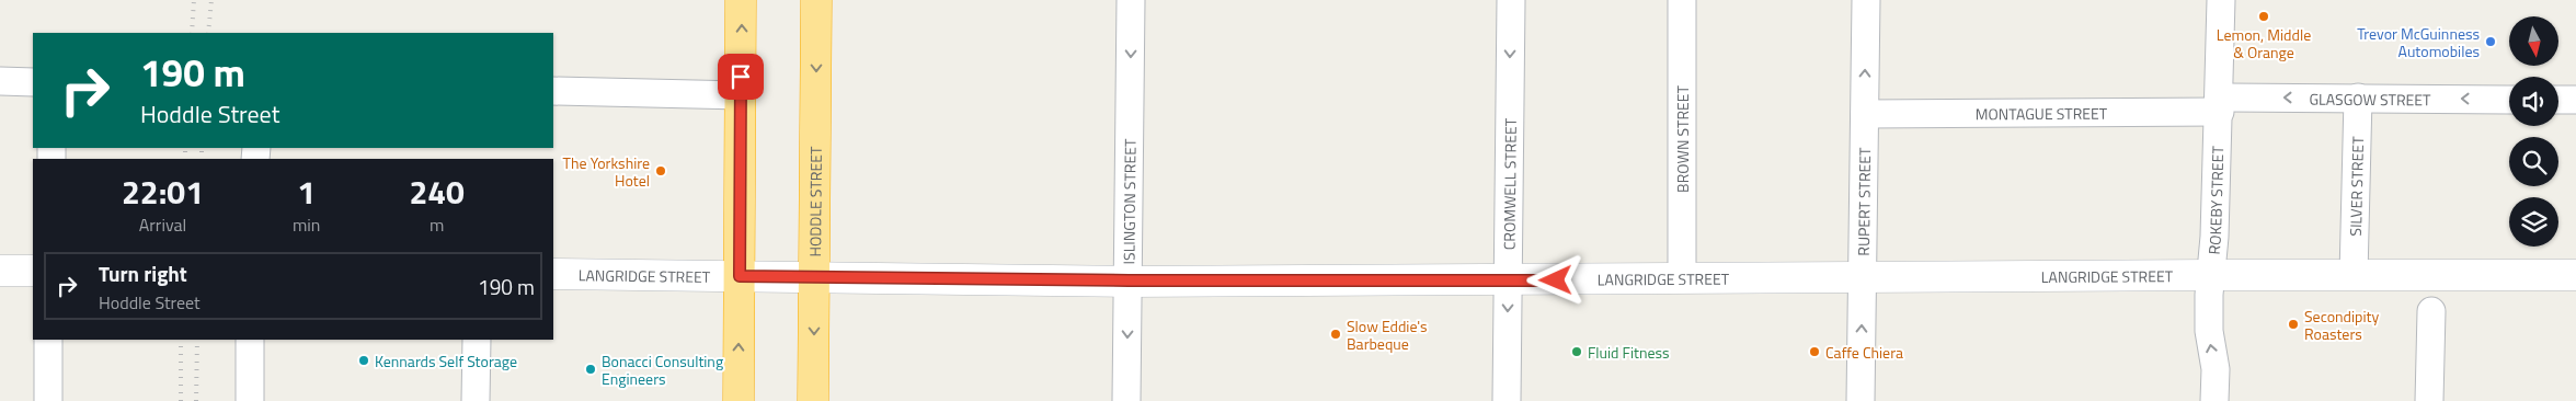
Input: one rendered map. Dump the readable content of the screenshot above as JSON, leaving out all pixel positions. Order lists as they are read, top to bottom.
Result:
{
  "streets": {
    "highway": ["HODDLE STREET"],
    "street": [
      "GLASGOW STREET",
      "MONTAGUE STREET",
      "BROWN STREET",
      "CROMWELL STREET",
      "SILVER STREET",
      "ISLINGTON STREET",
      "RUPERT STREET",
      "ROKEBY STREET",
      "LANGRIDGE STREET"
    ]
  },
  "crossings": [
    ["GLASGOW STREET", "MONTAGUE STREET"],
    ["GLASGOW STREET", "SILVER STREET"],
    ["GLASGOW STREET", "ROKEBY STREET"],
    ["MONTAGUE STREET", "RUPERT STREET"],
    ["MONTAGUE STREET", "ROKEBY STREET"],
    ["BROWN STREET", "LANGRIDGE STREET"],
    ["CROMWELL STREET", "LANGRIDGE STREET"],
    ["SILVER STREET", "LANGRIDGE STREET"],
    ["HODDLE STREET", "LANGRIDGE STREET"],
    ["ISLINGTON STREET", "LANGRIDGE STREET"],
    ["RUPERT STREET", "LANGRIDGE STREET"],
    ["ROKEBY STREET", "LANGRIDGE STREET"]
  ],
  "one_way": [
    "GLASGOW STREET",
    "CROMWELL STREET",
    "ISLINGTON STREET",
    "RUPERT STREET"
  ],
  "places": [
    "Lemon, Middle & Orange",
    "Trevor McGuinness Automobiles",
    "The Yorkshire Hotel",
    "Secondipity Roasters",
    "Slow Eddie's Barbeque",
    "Fluid Fitness",
    "Caffe Chiera",
    "Kennards Self Storage",
    "Bonacci Consulting Engineers"
  ],
  "north": "bottom",
  "page": {
    "turn": ["190 m", "Hoddle Street"],
    "eta": [
      "22:01",
      "Arrival",
      "1",
      "min",
      "240",
      "m"
    ],
    "list": [
      {
        "name": "Turn right",
        "note": "Hoddle Street",
        "value": "190 m"
      }
    ]
  }
}
